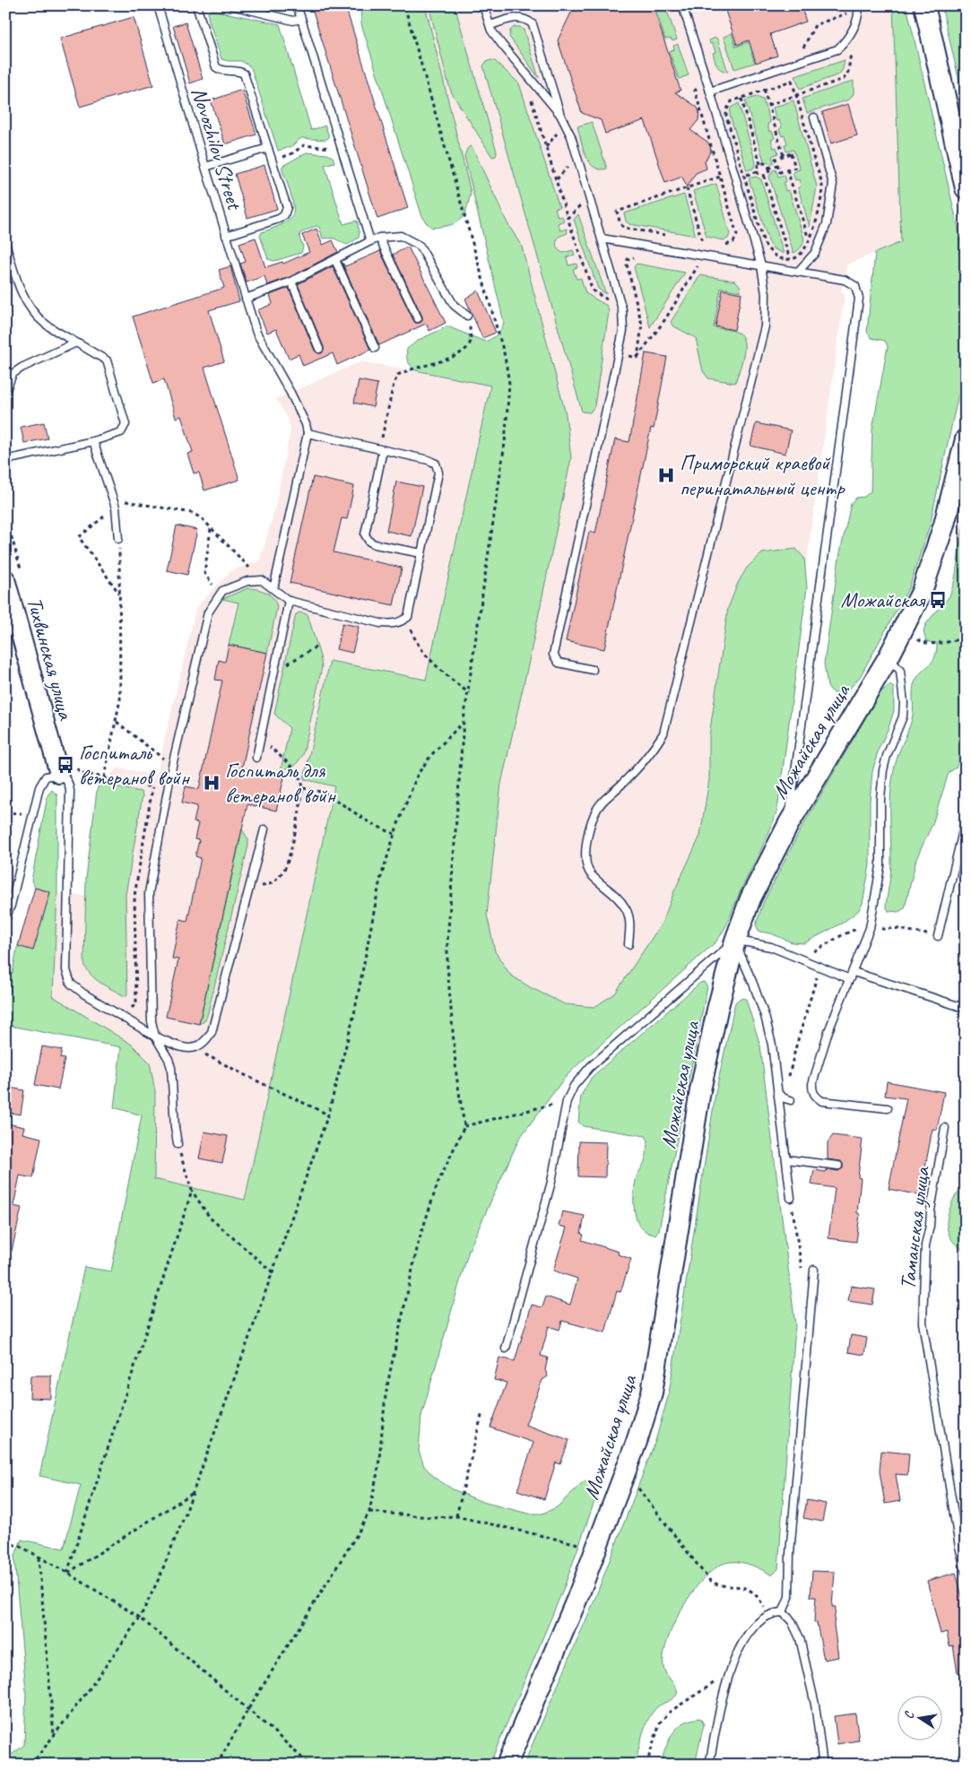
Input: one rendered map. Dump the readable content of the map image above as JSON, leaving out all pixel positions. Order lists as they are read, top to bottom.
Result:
{
  "streets": {
    "main road": ["Можайская улица"],
    "street": ["Тихвинская улица"],
    "lane": ["Novozhilov Street", "Таманская улица"]
  },
  "places": {
    "hospital": ["Приморский краевой перинатальный центр", "Госпиталь для ветеранов войн"],
    "bus stop": ["Можайская", "Госпиталь ветеранов войн"]
  },
  "north": "left"
}
